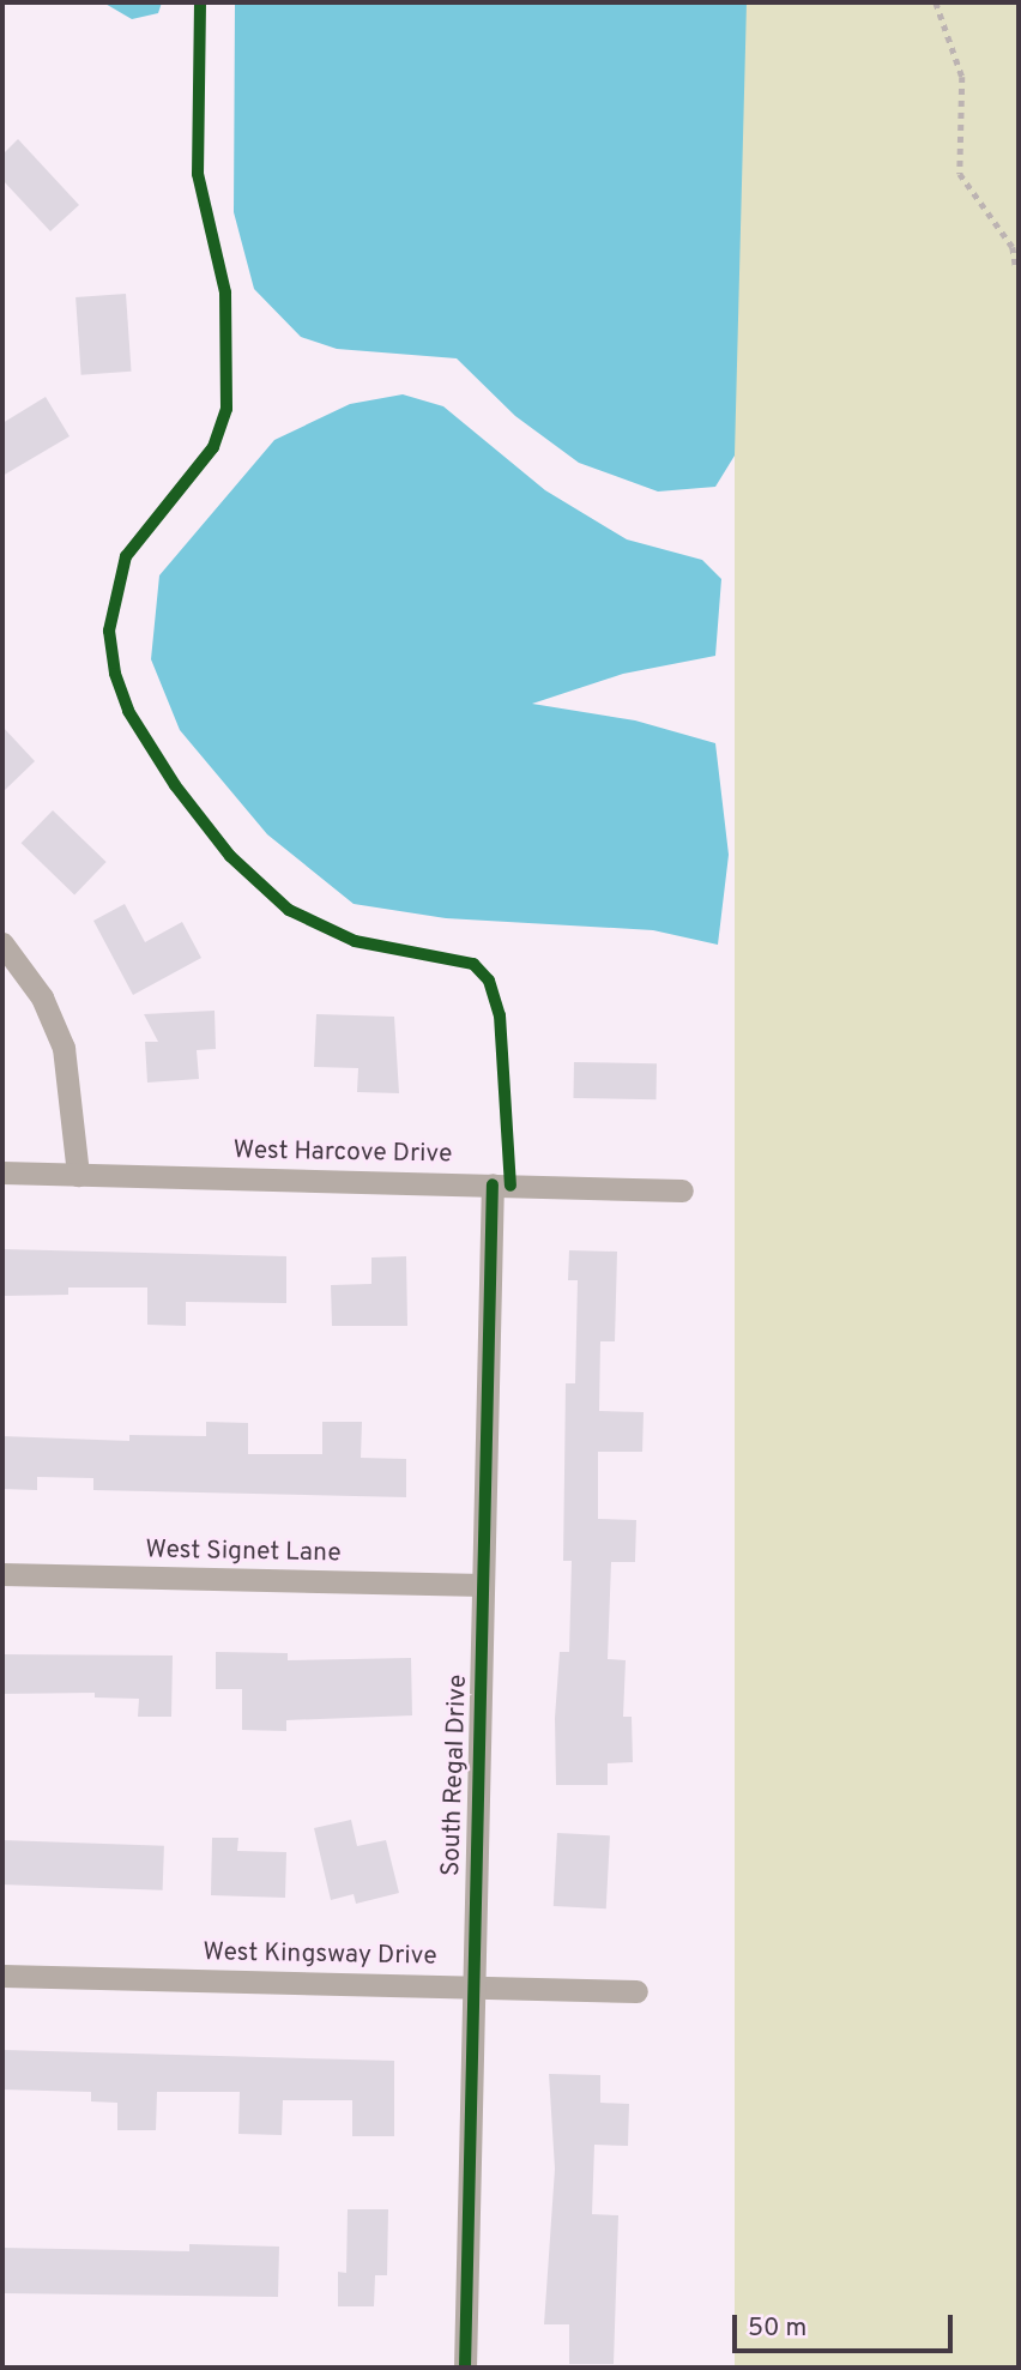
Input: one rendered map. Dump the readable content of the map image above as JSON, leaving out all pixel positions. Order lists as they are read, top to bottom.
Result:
{
  "streets": {
    "street": [
      "West Harcove Drive",
      "West Signet Lane",
      "South Regal Drive",
      "West Kingsway Drive"
    ]
  },
  "crossings": [
    ["West Harcove Drive", "South Regal Drive"],
    ["West Signet Lane", "South Regal Drive"],
    ["South Regal Drive", "West Kingsway Drive"]
  ],
  "scale_bar": "50 m"
}
